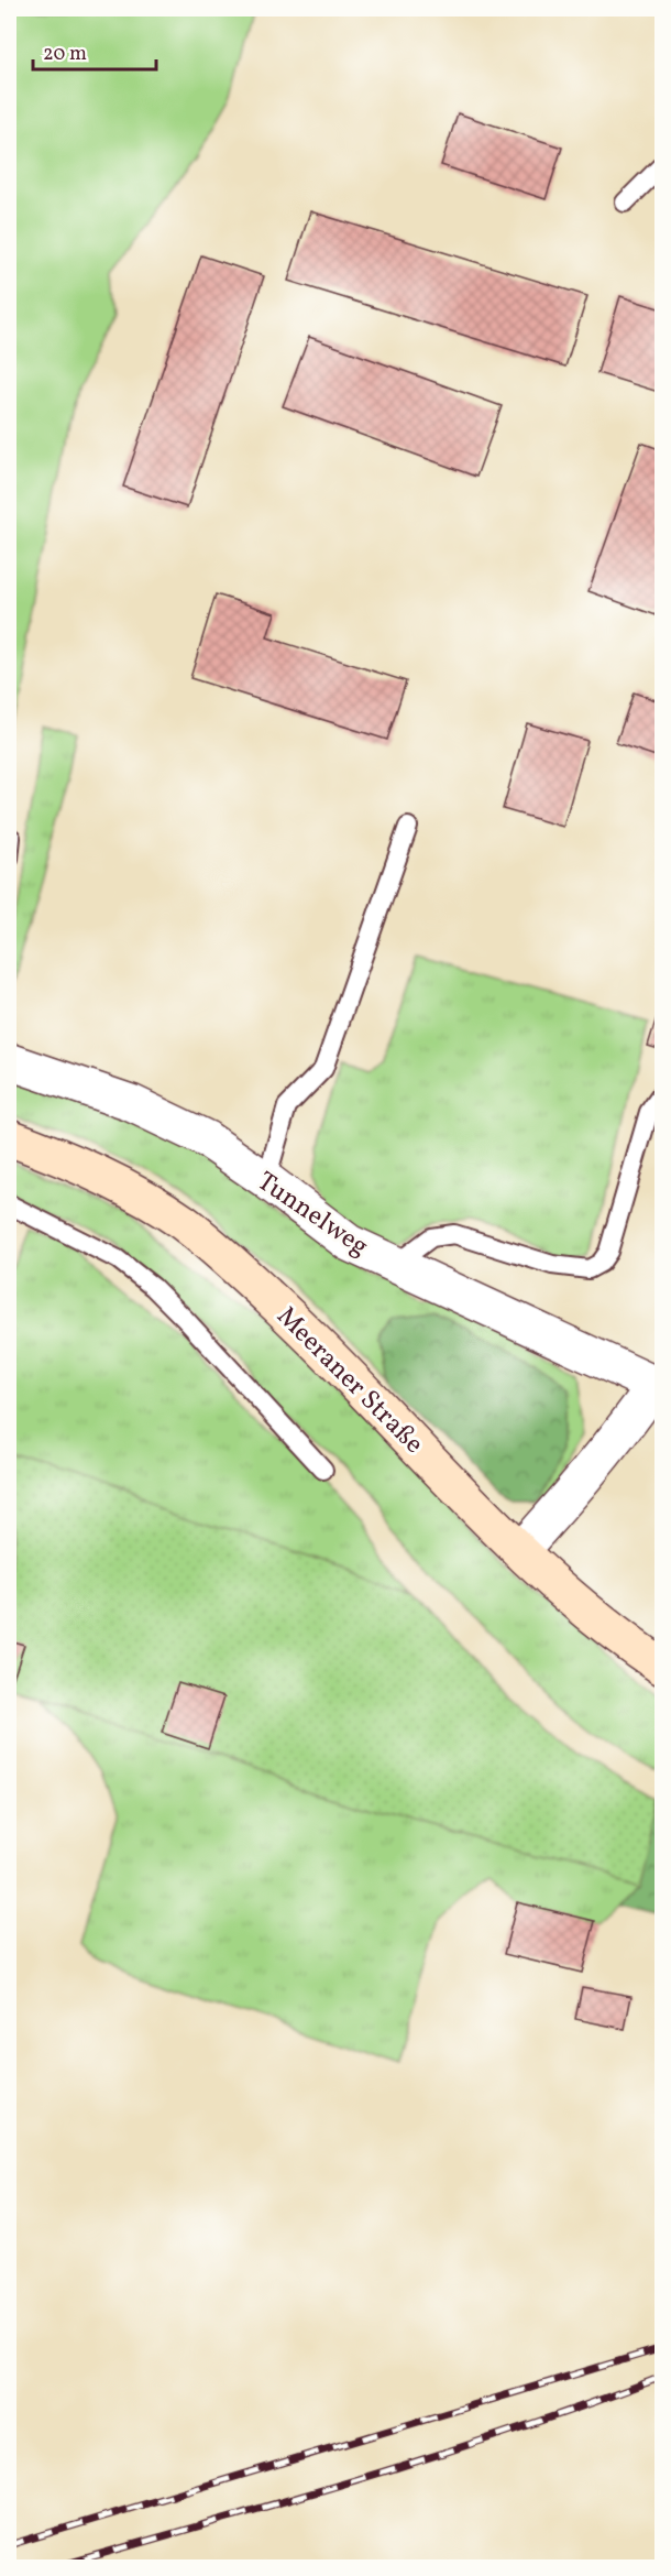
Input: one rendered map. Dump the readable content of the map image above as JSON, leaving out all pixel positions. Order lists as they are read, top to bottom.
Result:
{
  "streets": {
    "main road": ["Meeraner Straße"],
    "street": ["Tunnelweg"]
  },
  "crossings": [
    ["Tunnelweg", "Meeraner Straße"]
  ],
  "scale_bar": "20 m"
}
